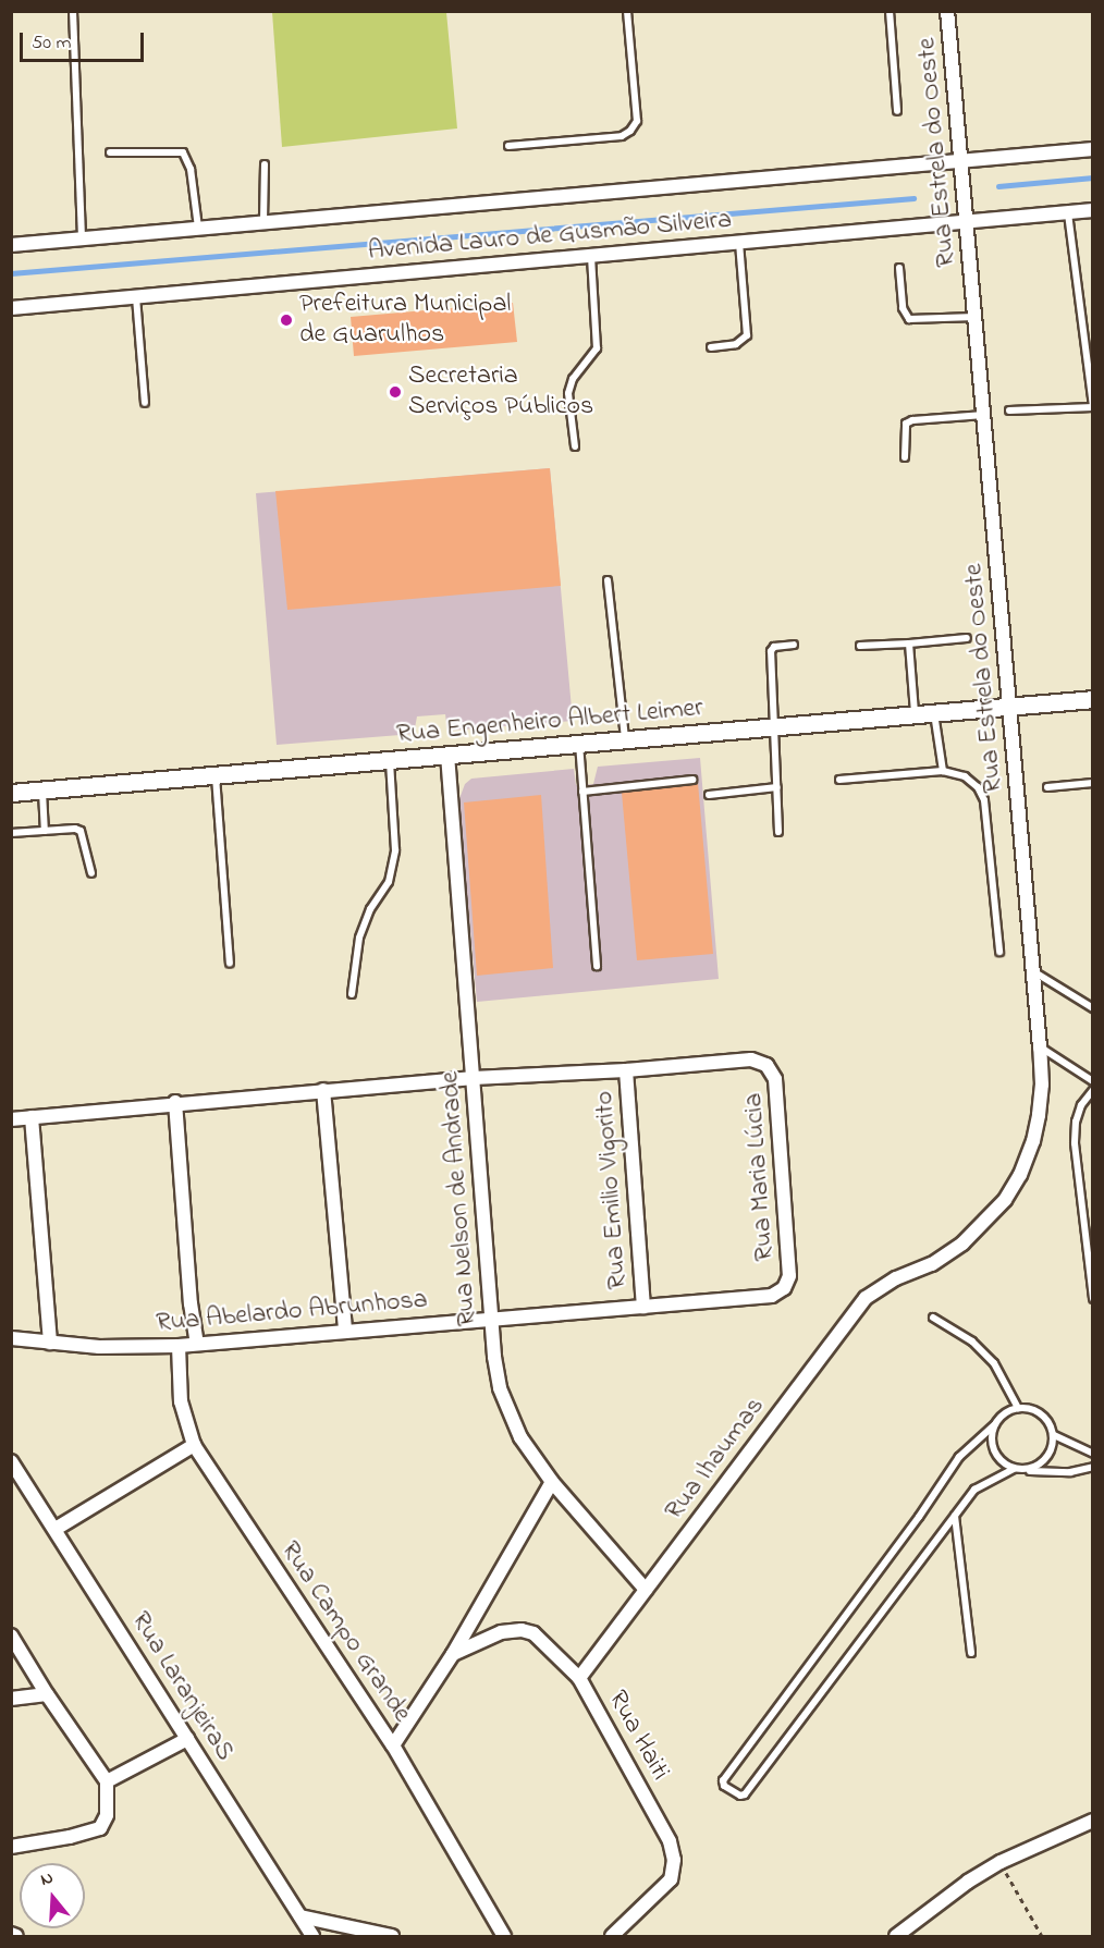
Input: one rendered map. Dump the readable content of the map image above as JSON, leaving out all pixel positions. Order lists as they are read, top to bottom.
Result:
{
  "streets": {
    "street": [
      "Rua Estrela do Oeste",
      "Avenida Lauro de Gusmão Silveira",
      "Rua Engenheiro Albert Leimer",
      "Rua Maria Lúcia",
      "Rua Emilio Vigorito",
      "Rua Nelson de Andrade",
      "Rua Abelardo Abrunhosa",
      "Rua Ihaumas",
      "Rua Campo Grande",
      "Rua LaranjeiraS",
      "Rua Haiti"
    ]
  },
  "crossings": [
    ["Rua Estrela do Oeste", "Avenida Lauro de Gusmão Silveira"],
    ["Rua Estrela do Oeste", "Rua Engenheiro Albert Leimer"],
    ["Rua Estrela do Oeste", "Rua Ihaumas"],
    ["Rua Engenheiro Albert Leimer", "Rua Nelson de Andrade"],
    ["Rua Maria Lúcia", "Rua Emilio Vigorito"],
    ["Rua Maria Lúcia", "Rua Abelardo Abrunhosa"],
    ["Rua Emilio Vigorito", "Rua Abelardo Abrunhosa"],
    ["Rua Nelson de Andrade", "Rua Abelardo Abrunhosa"],
    ["Rua Nelson de Andrade", "Rua Ihaumas"],
    ["Rua Abelardo Abrunhosa", "Rua Campo Grande"],
    ["Rua Ihaumas", "Rua Haiti"]
  ],
  "places": ["Prefeitura Municipal de Guarulhos", "Secretaria Serviços Públicos"],
  "scale_bar": "50 m",
  "north": "top"
}
